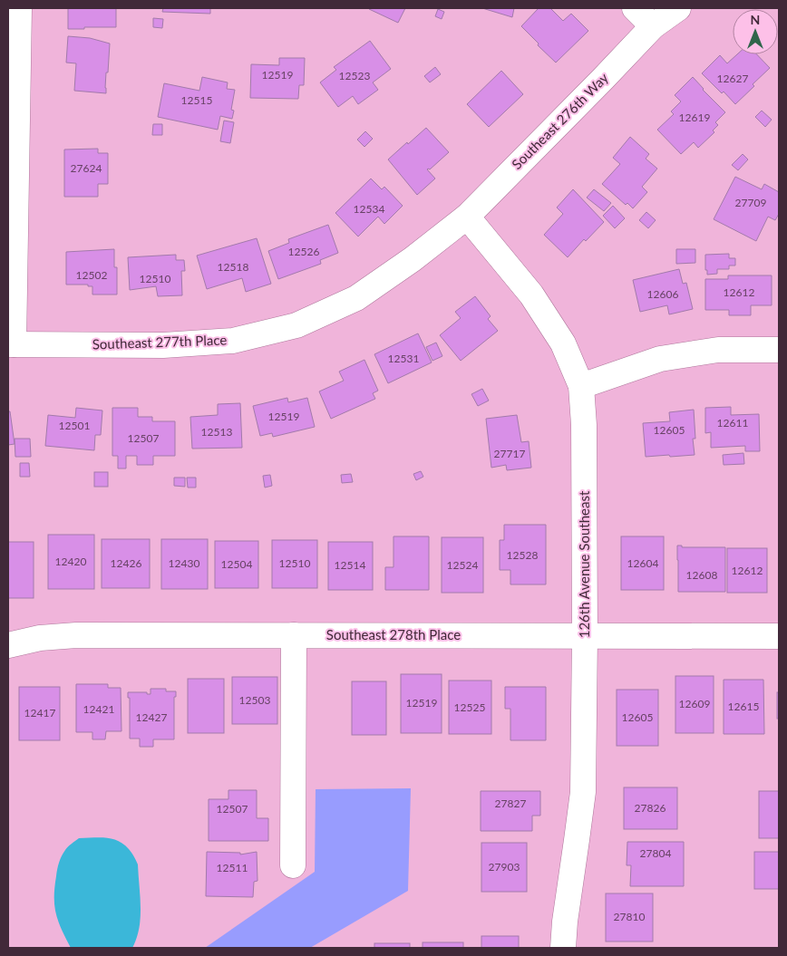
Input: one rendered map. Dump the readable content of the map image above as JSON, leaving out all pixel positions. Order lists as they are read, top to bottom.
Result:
{
  "streets": {
    "street": [
      "Southeast 276th Way",
      "Southeast 277th Place",
      "126th Avenue Southeast",
      "Southeast 278th Place"
    ]
  },
  "crossings": [
    ["Southeast 276th Way", "Southeast 277th Place"],
    ["Southeast 276th Way", "126th Avenue Southeast"],
    ["Southeast 277th Place", "126th Avenue Southeast"],
    ["126th Avenue Southeast", "Southeast 278th Place"]
  ],
  "house_numbers": [
    "12519",
    "12523",
    "12627",
    "12515",
    "12619",
    "27624",
    "27709",
    "12534",
    "12526",
    "12518",
    "12502",
    "12510",
    "12612",
    "12606",
    "12531",
    "12519",
    "12611",
    "12501",
    "12605",
    "12513",
    "12507",
    "27717",
    "12528",
    "12420",
    "12426",
    "12430",
    "12510",
    "12604",
    "12504",
    "12514",
    "12524",
    "12612",
    "12608",
    "12503",
    "12519",
    "12609",
    "12615",
    "12525",
    "12421",
    "12417",
    "12427",
    "12605",
    "27827",
    "27826",
    "12507",
    "27804",
    "27903",
    "12511",
    "27810"
  ],
  "north": "top"
}
